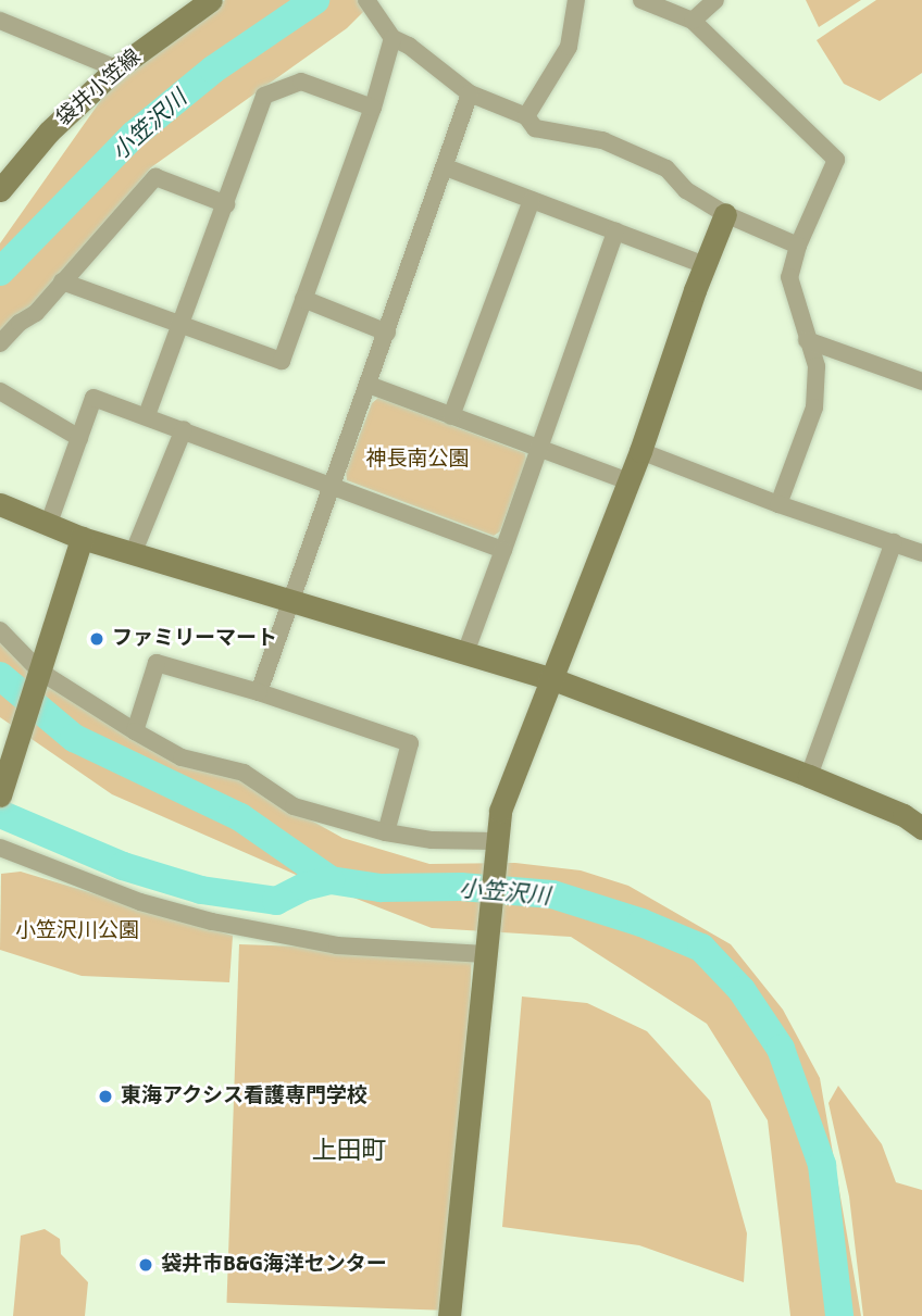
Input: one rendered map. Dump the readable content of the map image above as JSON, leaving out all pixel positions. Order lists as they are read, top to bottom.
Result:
{
  "streets": {
    "street": ["袋井小笠線"]
  },
  "districts": ["上田町"],
  "water": ["小笠沢川"],
  "parks": ["神長南公園", "小笠沢川公園"],
  "places": ["ファミリーマート", "東海アクシス看護専門学校", "袋井市B&G海洋センター"]
}
